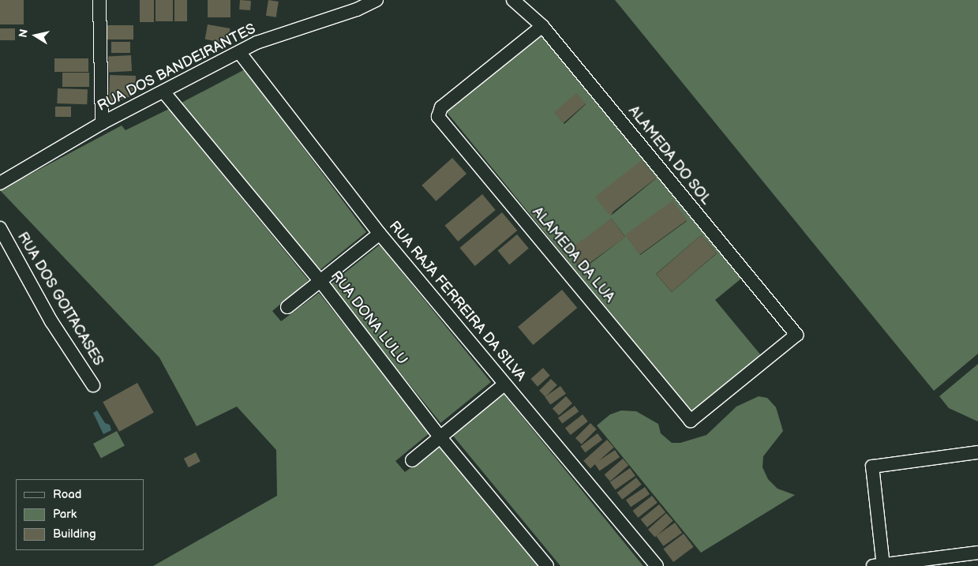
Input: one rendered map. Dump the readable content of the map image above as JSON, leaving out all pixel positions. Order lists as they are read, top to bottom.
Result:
{
  "streets": {
    "street": [
      "RUA DOS BANDEIRANTES",
      "ALAMEDA DO SOL",
      "ALAMEDA DA LUA",
      "RUA DOS GOITACASES",
      "RUA RAJA FERREIRA DA SILVA",
      "RUA DONA LULU"
    ]
  },
  "crossings": [
    ["RUA DOS BANDEIRANTES", "RUA RAJA FERREIRA DA SILVA"],
    ["RUA DOS BANDEIRANTES", "RUA DONA LULU"],
    ["ALAMEDA DO SOL", "ALAMEDA DA LUA"]
  ],
  "legend": ["Road", "Park", "Building"],
  "north": "left"
}
